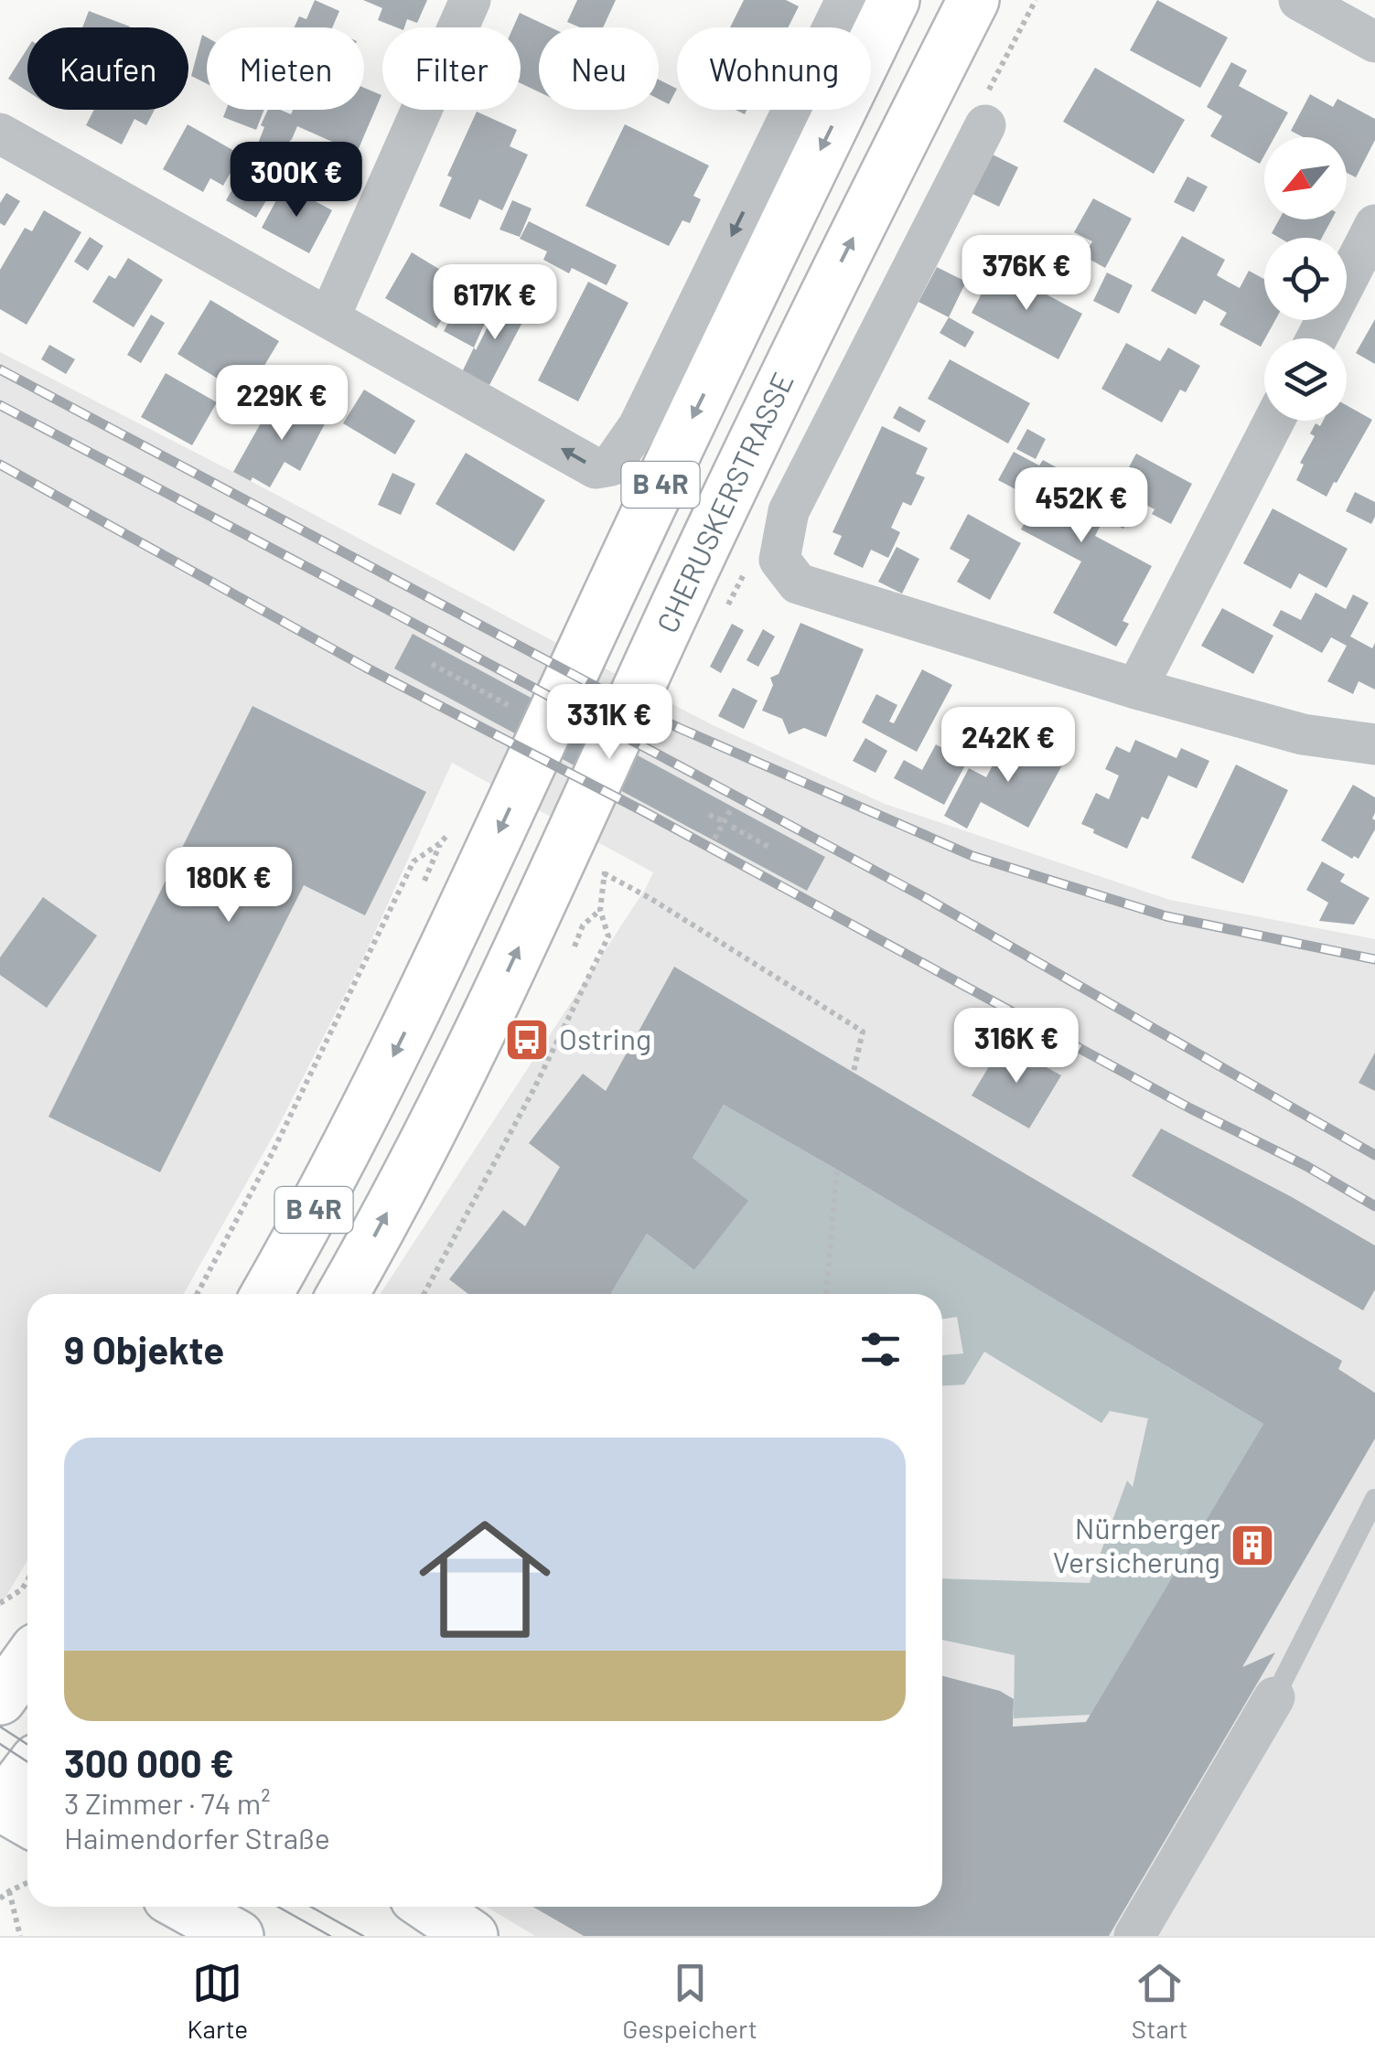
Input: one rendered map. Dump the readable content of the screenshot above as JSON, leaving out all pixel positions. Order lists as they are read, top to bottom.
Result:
{
  "streets": {
    "main road": ["B 4R", "CHERUSKERSTRASSE"]
  },
  "places": {
    "bus stop": ["Ostring"],
    "building": ["Nürnberger Versicherung"]
  },
  "north": "bottom left",
  "page": {
    "chip": [
      "Kaufen",
      "Mieten",
      "Filter",
      "Neu",
      "Wohnung"
    ],
    "price": [
      "300K €",
      "376K €",
      "617K €",
      "229K €",
      "452K €",
      "331K €",
      "242K €",
      "180K €",
      "316K €"
    ],
    "heading": "9 Objekte",
    "list": [
      {
        "name": "300 000 €",
        "note": "3 Zimmer · 74 m² · Haimendorfer Straße"
      }
    ],
    "tabs": ["Karte", "Gespeichert", "Start"]
  }
}
